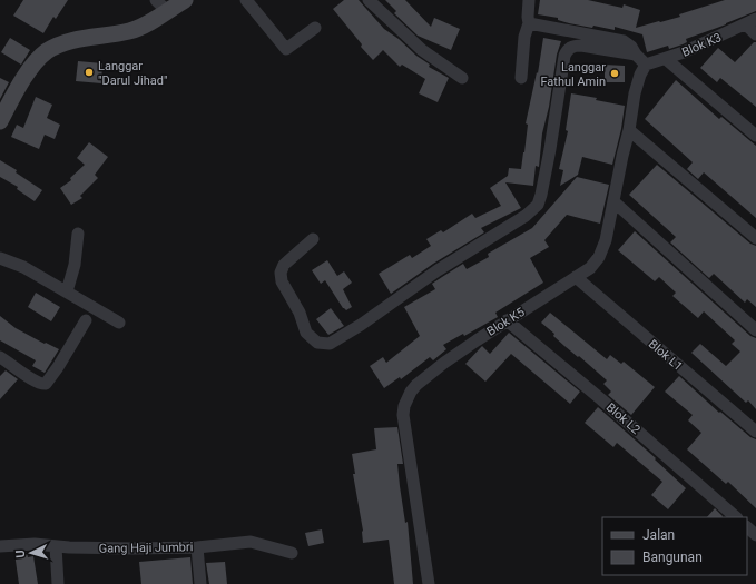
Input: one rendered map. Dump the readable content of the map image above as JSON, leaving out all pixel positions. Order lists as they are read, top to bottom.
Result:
{
  "streets": {
    "street": [
      "Blok K3",
      "Blok K5",
      "Blok L1",
      "Blok L2",
      "Gang Haji Jumbri"
    ]
  },
  "crossings": [
    ["Blok K3", "Blok K5"],
    ["Blok K5", "Blok L1"],
    ["Blok K5", "Blok L2"]
  ],
  "places": ["Langgar \"Darul Jihad\"", "Langgar Fathul Amin"],
  "legend": ["Jalan", "Bangunan"],
  "north": "left"
}
